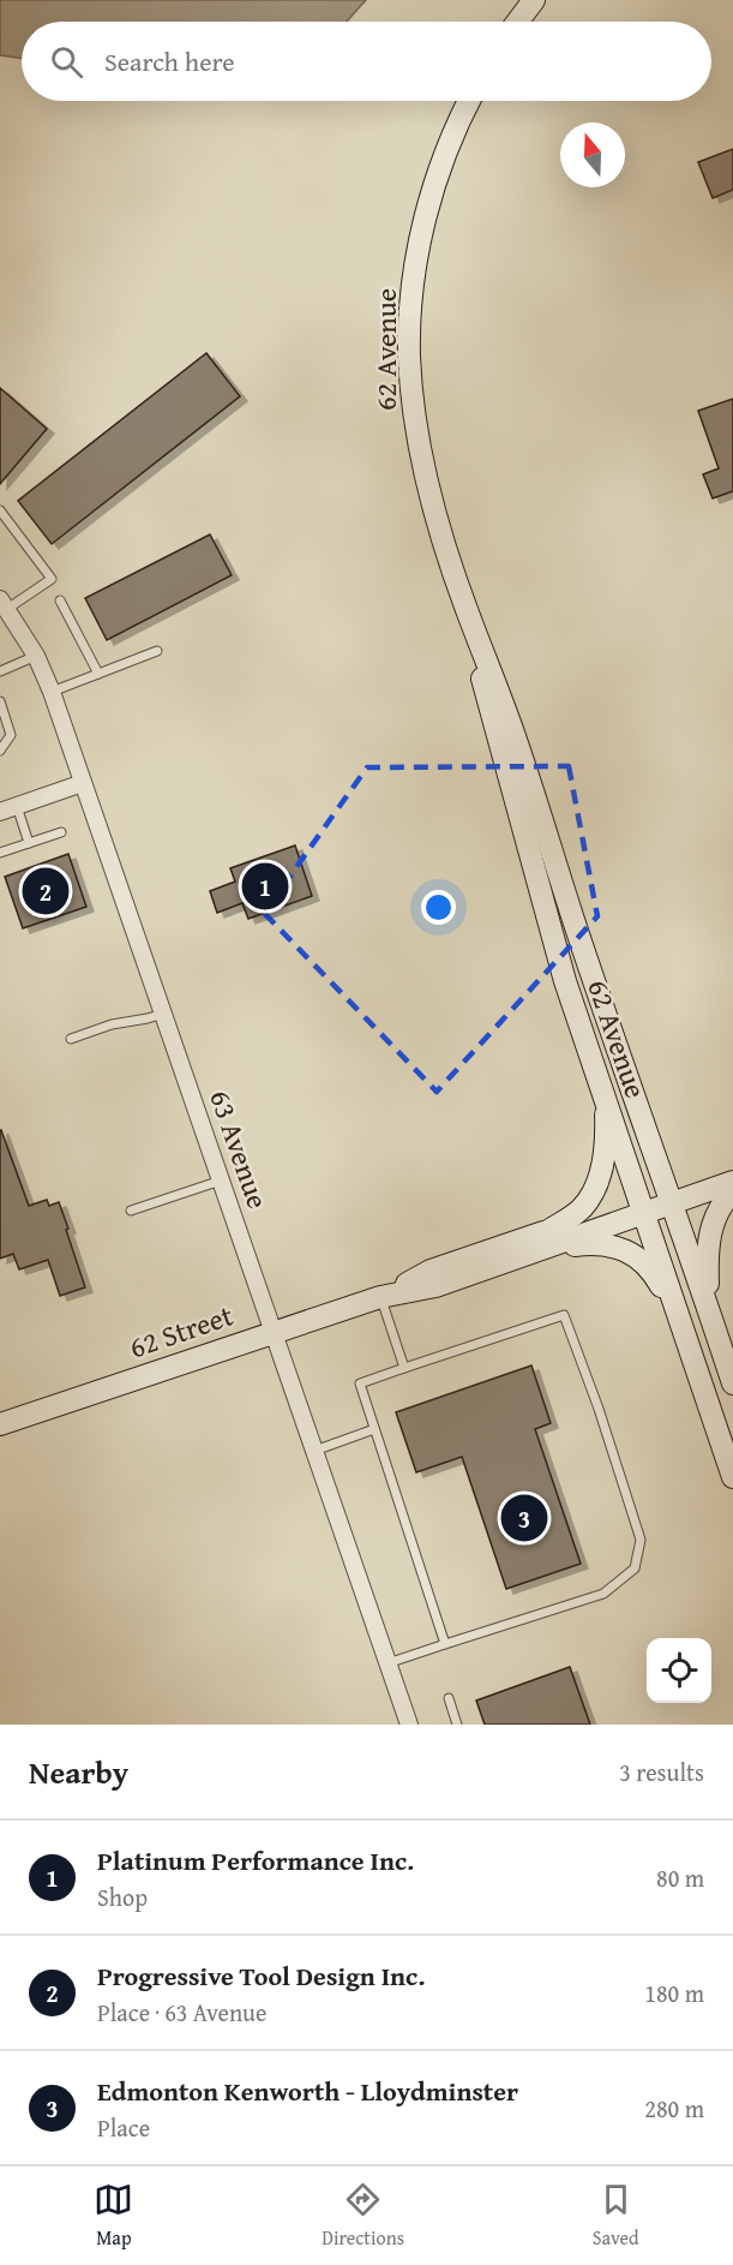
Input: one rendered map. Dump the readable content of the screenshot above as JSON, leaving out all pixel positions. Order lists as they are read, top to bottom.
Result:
{
  "streets": {
    "main road": ["62 Avenue", "62 Street"],
    "street": ["63 Avenue"]
  },
  "crossings": [
    ["62 Avenue", "62 Street"],
    ["63 Avenue", "62 Street"]
  ],
  "north": "top",
  "page": {
    "search": "Search here",
    "pins": ["1", "2", "3"],
    "heading": ["Nearby", "3 results"],
    "list": [
      {
        "mark": "1",
        "name": "Platinum Performance Inc.",
        "note": "Shop",
        "value": "80 m"
      },
      {
        "mark": "2",
        "name": "Progressive Tool Design Inc.",
        "note": "Place · 63 Avenue",
        "value": "180 m"
      },
      {
        "mark": "3",
        "name": "Edmonton Kenworth - Lloydminster",
        "note": "Place",
        "value": "280 m"
      }
    ],
    "nav": ["Map", "Directions", "Saved"]
  }
}
